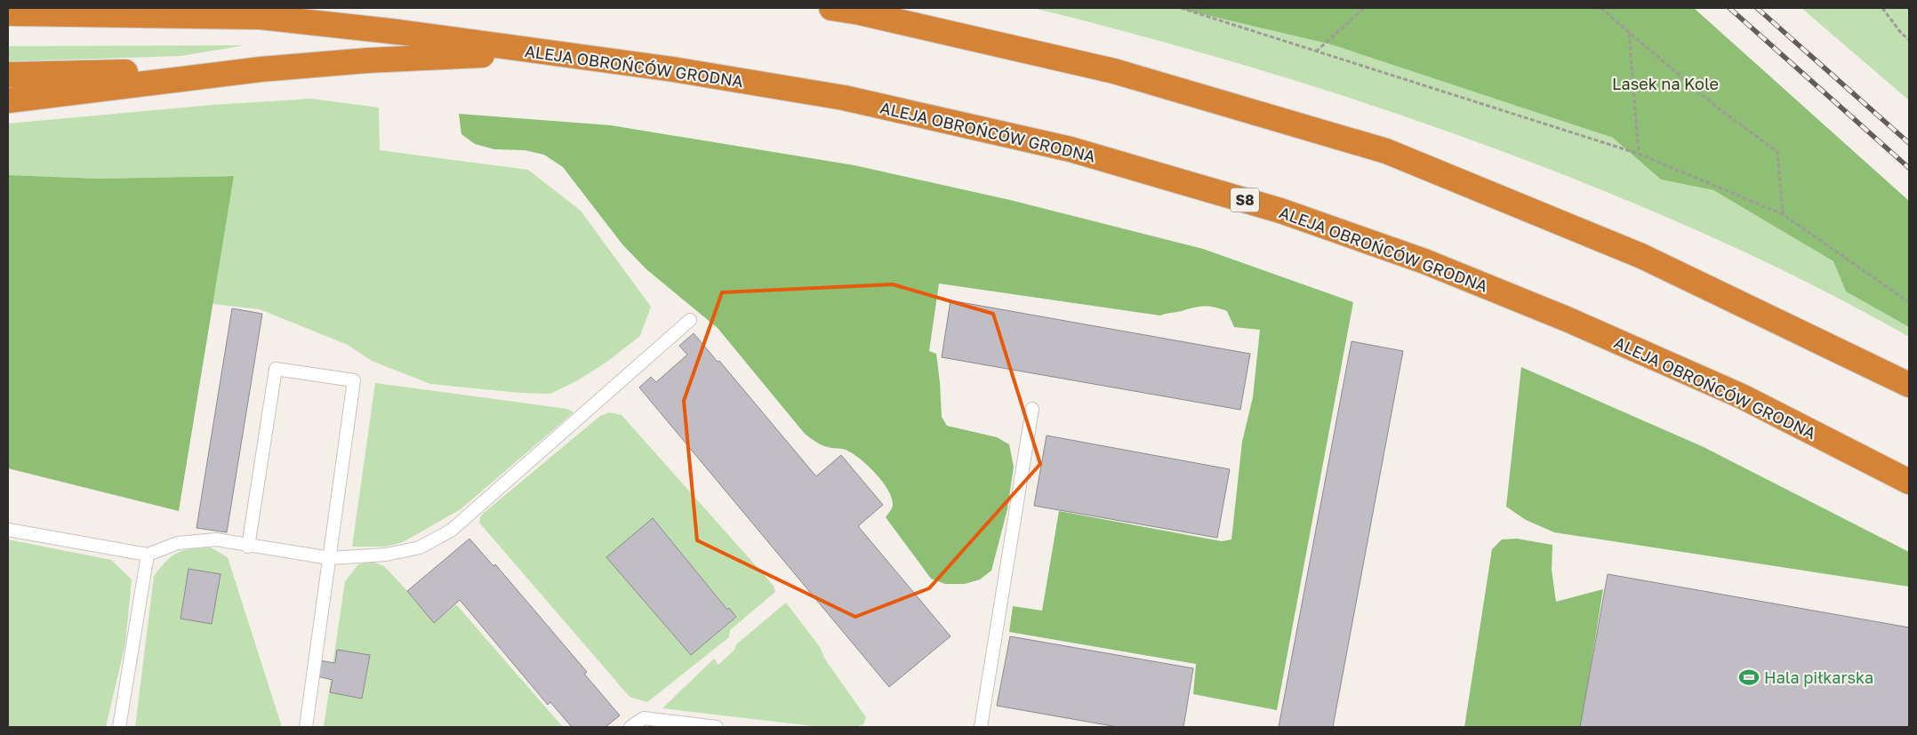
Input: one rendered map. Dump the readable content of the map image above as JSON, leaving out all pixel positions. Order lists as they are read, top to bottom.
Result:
{
  "streets": {
    "highway": ["ALEJA OBROŃCÓW GRODNA", "S8"]
  },
  "parks": ["Lasek na Kole"],
  "places": {
    "sports": ["Hala piłkarska"]
  }
}
